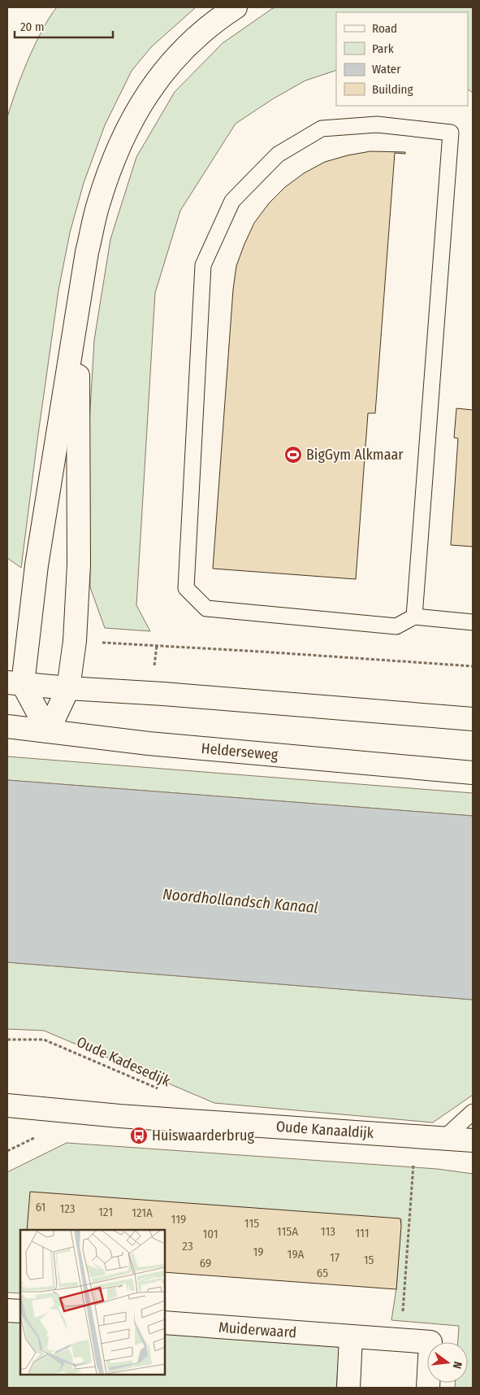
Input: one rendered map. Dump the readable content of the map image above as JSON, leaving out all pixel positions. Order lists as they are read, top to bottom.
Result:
{
  "streets": {
    "main road": ["Helderseweg", "Oude Kanaaldijk", "Muiderwaard"],
    "path": ["Oude Kadesedijk"]
  },
  "water": ["Noordhollandsch Kanaal"],
  "places": {
    "sports": ["BigGym Alkmaar"],
    "bus stop": ["Huiswaarderbrug"]
  },
  "house_numbers": [
    "61",
    "123",
    "121",
    "121A",
    "119",
    "115",
    "115A",
    "113",
    "111",
    "101",
    "23",
    "19",
    "19A",
    "17",
    "15",
    "69",
    "65"
  ],
  "legend": [
    "Road",
    "Park",
    "Water",
    "Building"
  ],
  "scale_bar": "20 m",
  "north": "right"
}
